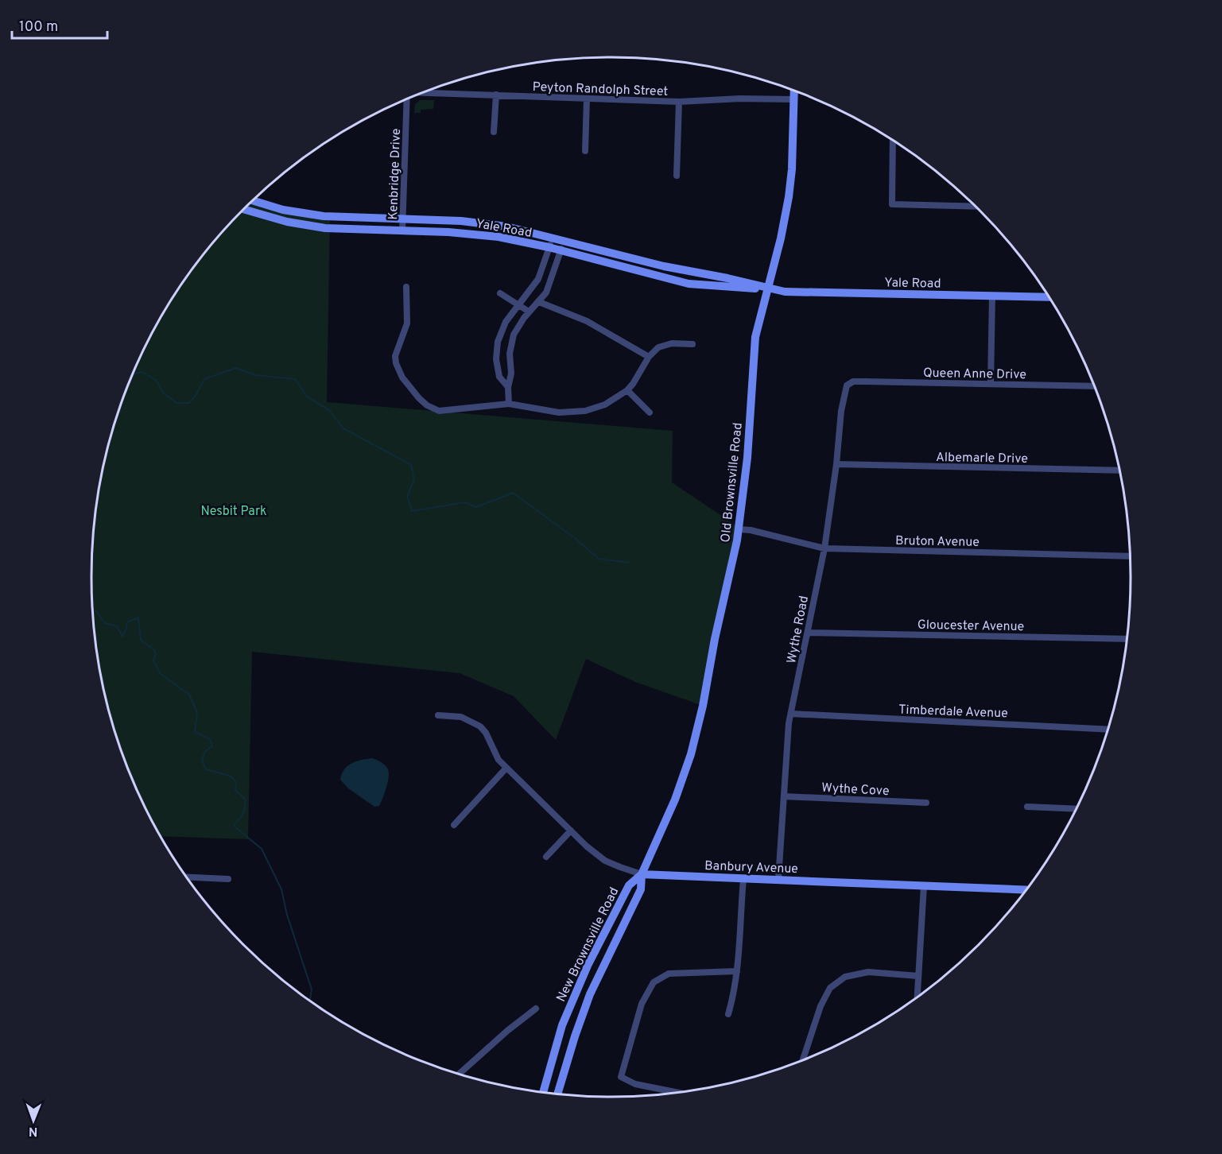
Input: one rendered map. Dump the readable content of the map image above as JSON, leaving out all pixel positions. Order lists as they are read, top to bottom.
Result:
{
  "streets": {
    "main road": [
      "Yale Road",
      "Old Brownsville Road",
      "Banbury Avenue",
      "New Brownsville Road"
    ],
    "street": [
      "Peyton Randolph Street",
      "Kenbridge Drive",
      "Queen Anne Drive",
      "Albemarle Drive",
      "Bruton Avenue",
      "Gloucester Avenue",
      "Wythe Road",
      "Timberdale Avenue",
      "Wythe Cove"
    ]
  },
  "crossings": [
    ["Peyton Randolph Street", "Old Brownsville Road"],
    ["Kenbridge Drive", "Yale Road"],
    ["Yale Road", "Old Brownsville Road"],
    ["Queen Anne Drive", "Wythe Road"],
    ["Albemarle Drive", "Wythe Road"],
    ["Old Brownsville Road", "Bruton Avenue"],
    ["Old Brownsville Road", "Banbury Avenue"],
    ["Old Brownsville Road", "New Brownsville Road"],
    ["Bruton Avenue", "Wythe Road"],
    ["Gloucester Avenue", "Wythe Road"],
    ["Wythe Road", "Timberdale Avenue"],
    ["Wythe Road", "Wythe Cove"],
    ["Wythe Road", "Banbury Avenue"],
    ["Banbury Avenue", "New Brownsville Road"]
  ],
  "parks": ["Nesbit Park"],
  "scale_bar": "100 m",
  "north": "bottom"
}
